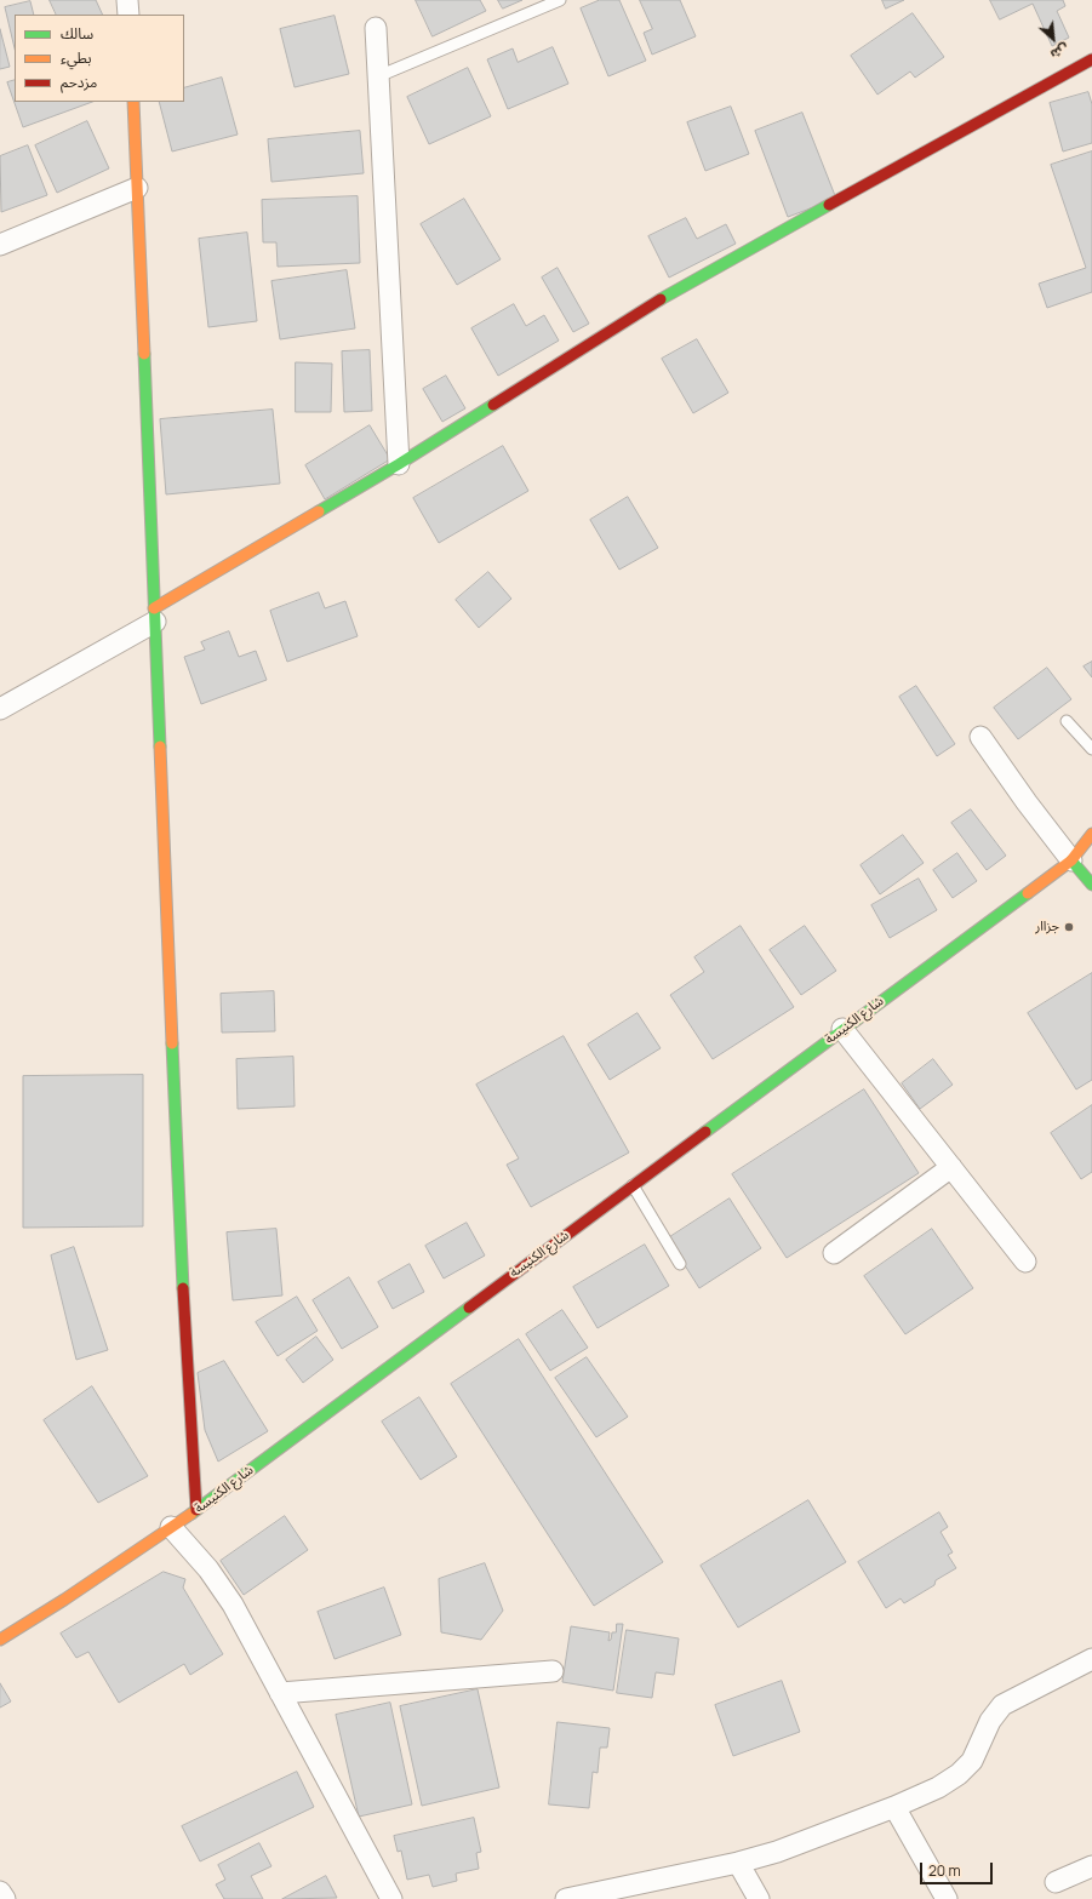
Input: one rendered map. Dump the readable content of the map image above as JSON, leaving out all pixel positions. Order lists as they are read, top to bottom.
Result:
{
  "streets": {
    "street": ["شارع الكنيسة"]
  },
  "places": ["جزاار"],
  "legend": ["سالك", "بطيء", "مزدحم"],
  "scale_bar": "20 m",
  "north": "bottom right"
}
